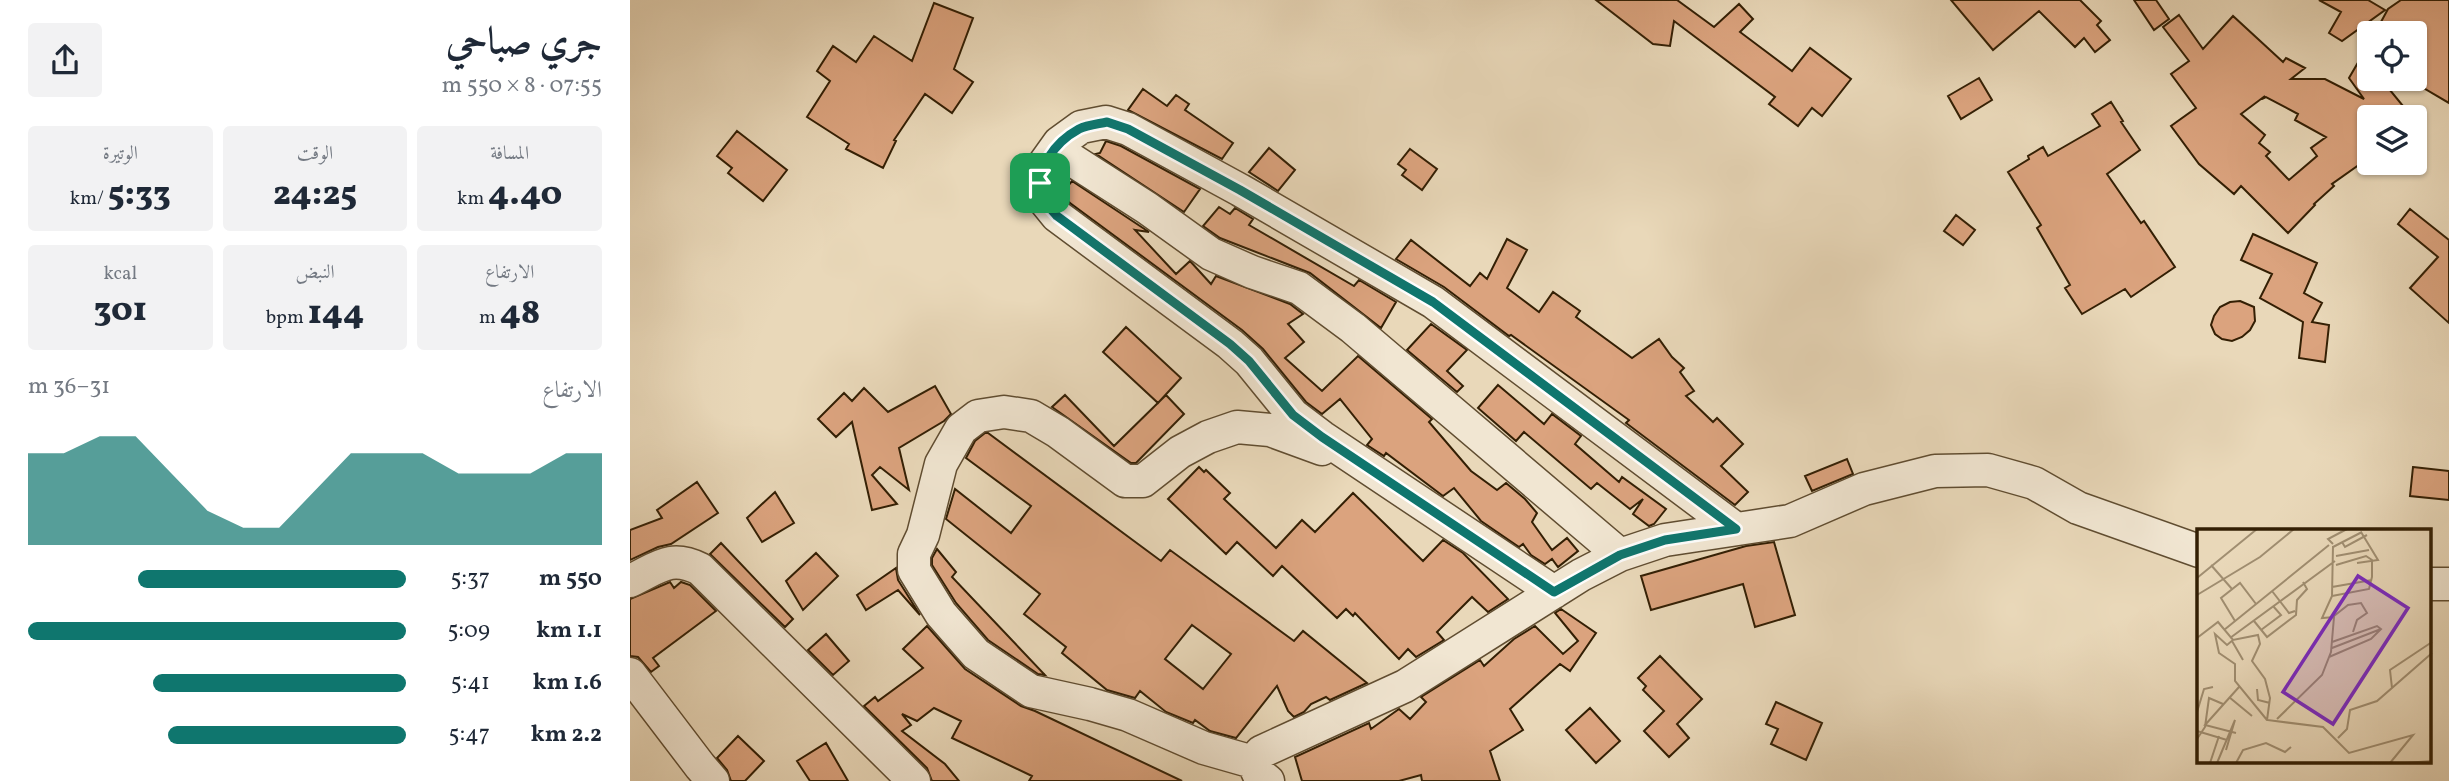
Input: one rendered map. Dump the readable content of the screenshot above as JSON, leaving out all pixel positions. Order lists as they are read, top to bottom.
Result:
{
  "page": {
    "heading": ["جري صباحي", "07:55 · 8 × 550 m"],
    "stats": [
      ["المسافة", "4.40 km"],
      ["الوقت", "24:25"],
      ["الوتيرة", "5:33 /km"],
      ["الارتفاع", "48 m"],
      ["النبض", "144 bpm"],
      ["kcal", "301"]
    ],
    "chart": ["الارتفاع", "31–36 m"],
    "list": [
      {
        "name": "550 m",
        "note": "5:37"
      },
      {
        "name": "1.1 km",
        "note": "5:09"
      },
      {
        "name": "1.6 km",
        "note": "5:41"
      },
      {
        "name": "2.2 km",
        "note": "5:47"
      }
    ]
  }
}
